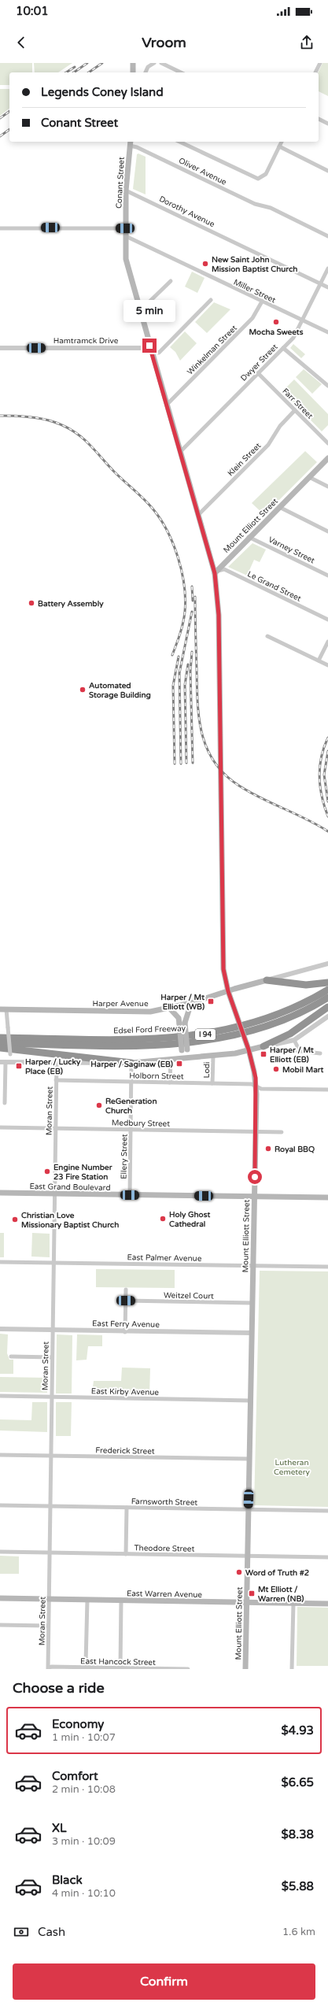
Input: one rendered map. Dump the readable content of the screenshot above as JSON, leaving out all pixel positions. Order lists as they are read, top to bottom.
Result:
{
  "streets": {
    "highway": ["Edsel Ford Freeway", "I 94"],
    "main road": [
      "Conant Street",
      "Mount Elliott Street",
      "Harper Avenue",
      "East Grand Boulevard",
      "East Warren Avenue"
    ],
    "street": [
      "Oliver Avenue",
      "Dorothy Avenue",
      "Miller Street",
      "Hamtramck Drive",
      "Winkelman Street",
      "Dwyer Street",
      "Farr Street",
      "Klein Street",
      "Varney Street",
      "Le Grand Street",
      "Lodi",
      "Holborn Street",
      "Moran Street",
      "Medbury Street",
      "Ellery Street",
      "East Palmer Avenue",
      "Weitzel Court",
      "East Ferry Avenue",
      "East Kirby Avenue",
      "Frederick Street",
      "Farnsworth Street",
      "Theodore Street",
      "East Hancock Street"
    ]
  },
  "crossings": [
    ["Oliver Avenue", "Conant Street"],
    ["Conant Street", "Dorothy Avenue"],
    ["Conant Street", "Miller Street"],
    ["Conant Street", "Hamtramck Drive"],
    ["Conant Street", "Winkelman Street"],
    ["Conant Street", "Dwyer Street"],
    ["Conant Street", "Klein Street"],
    ["Conant Street", "Mount Elliott Street"],
    ["Conant Street", "Le Grand Street"],
    ["Dorothy Avenue", "Dwyer Street"],
    ["Miller Street", "Winkelman Street"],
    ["Miller Street", "Dwyer Street"],
    ["Dwyer Street", "Farr Street"],
    ["Farr Street", "Klein Street"],
    ["Mount Elliott Street", "Varney Street"],
    ["Mount Elliott Street", "Le Grand Street"],
    ["Mount Elliott Street", "Harper Avenue"],
    ["Mount Elliott Street", "Holborn Street"],
    ["Mount Elliott Street", "Medbury Street"],
    ["Mount Elliott Street", "East Grand Boulevard"],
    ["Mount Elliott Street", "East Palmer Avenue"],
    ["Mount Elliott Street", "Weitzel Court"],
    ["Mount Elliott Street", "East Ferry Avenue"],
    ["Mount Elliott Street", "East Kirby Avenue"],
    ["Mount Elliott Street", "Frederick Street"],
    ["Mount Elliott Street", "Farnsworth Street"],
    ["Mount Elliott Street", "Theodore Street"],
    ["Mount Elliott Street", "East Warren Avenue"],
    ["Lodi", "Holborn Street"],
    ["Holborn Street", "Moran Street"],
    ["Holborn Street", "Ellery Street"],
    ["Moran Street", "Medbury Street"],
    ["Moran Street", "East Grand Boulevard"],
    ["Moran Street", "East Palmer Avenue"],
    ["Moran Street", "East Ferry Avenue"],
    ["Moran Street", "East Kirby Avenue"],
    ["Moran Street", "Frederick Street"],
    ["Moran Street", "Farnsworth Street"],
    ["Moran Street", "Theodore Street"],
    ["Moran Street", "East Warren Avenue"],
    ["Moran Street", "East Hancock Street"],
    ["Medbury Street", "Ellery Street"],
    ["Ellery Street", "East Grand Boulevard"]
  ],
  "parks": ["Lutheran Cemetery"],
  "places": {
    "other": [
      "New Saint John Mission Baptist Church",
      "Mocha Sweets",
      "Battery Assembly",
      "Automated Storage Building",
      "Mobil Mart",
      "ReGeneration Church",
      "Royal BBQ",
      "Engine Number 23 Fire Station",
      "Holy Ghost Cathedral",
      "Christian Love Missionary Baptist Church",
      "Word of Truth #2"
    ],
    "transit": [
      "Harper / Mt Elliott (WB)",
      "Harper / Mt Elliott (EB)",
      "Harper / Saginaw (EB)",
      "Harper / Lucky Place (EB)",
      "Mt Elliott / Warren (NB)"
    ]
  },
  "page": {
    "status": "10:01",
    "header": "Vroom",
    "banner": ["Legends Coney Island", "Conant Street"],
    "bubble": "5 min",
    "heading": "Choose a ride",
    "list": [
      {
        "name": "Economy",
        "note": "1 min · 10:07",
        "value": "$4.93"
      },
      {
        "name": "Comfort",
        "note": "2 min · 10:08",
        "value": "$6.65"
      },
      {
        "name": "XL",
        "note": "3 min · 10:09",
        "value": "$8.38"
      },
      {
        "name": "Black",
        "note": "4 min · 10:10",
        "value": "$5.88"
      }
    ],
    "pay": ["Cash", "1.6 km"],
    "buttons": "Confirm"
  }
}
